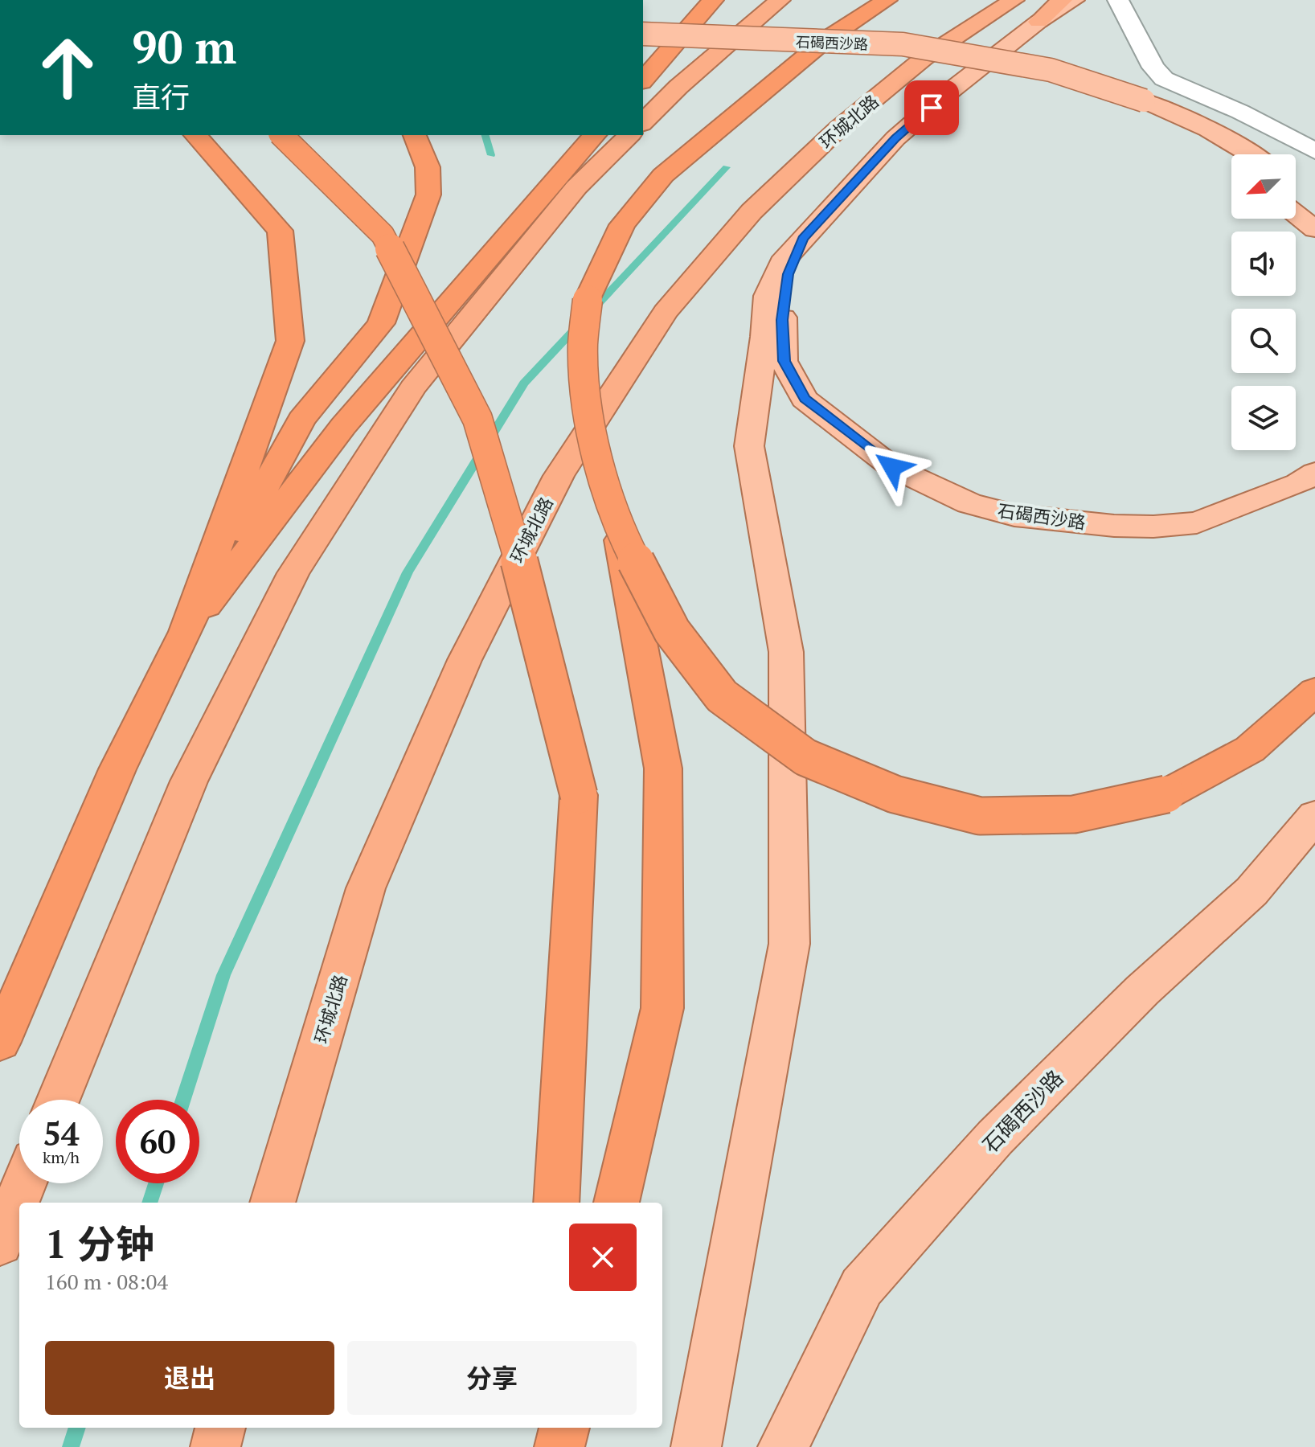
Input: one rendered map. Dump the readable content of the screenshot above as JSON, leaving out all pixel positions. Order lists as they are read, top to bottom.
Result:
{
  "streets": {
    "highway": ["环城北路"],
    "main road": ["石碣西沙路"]
  },
  "north": "bottom left",
  "page": {
    "turn": ["90 m", "直行"],
    "speed": "54 km/h",
    "limit": "60",
    "heading": ["1 分钟", "160 m · 08:04"],
    "buttons": ["退出", "分享"]
  }
}
